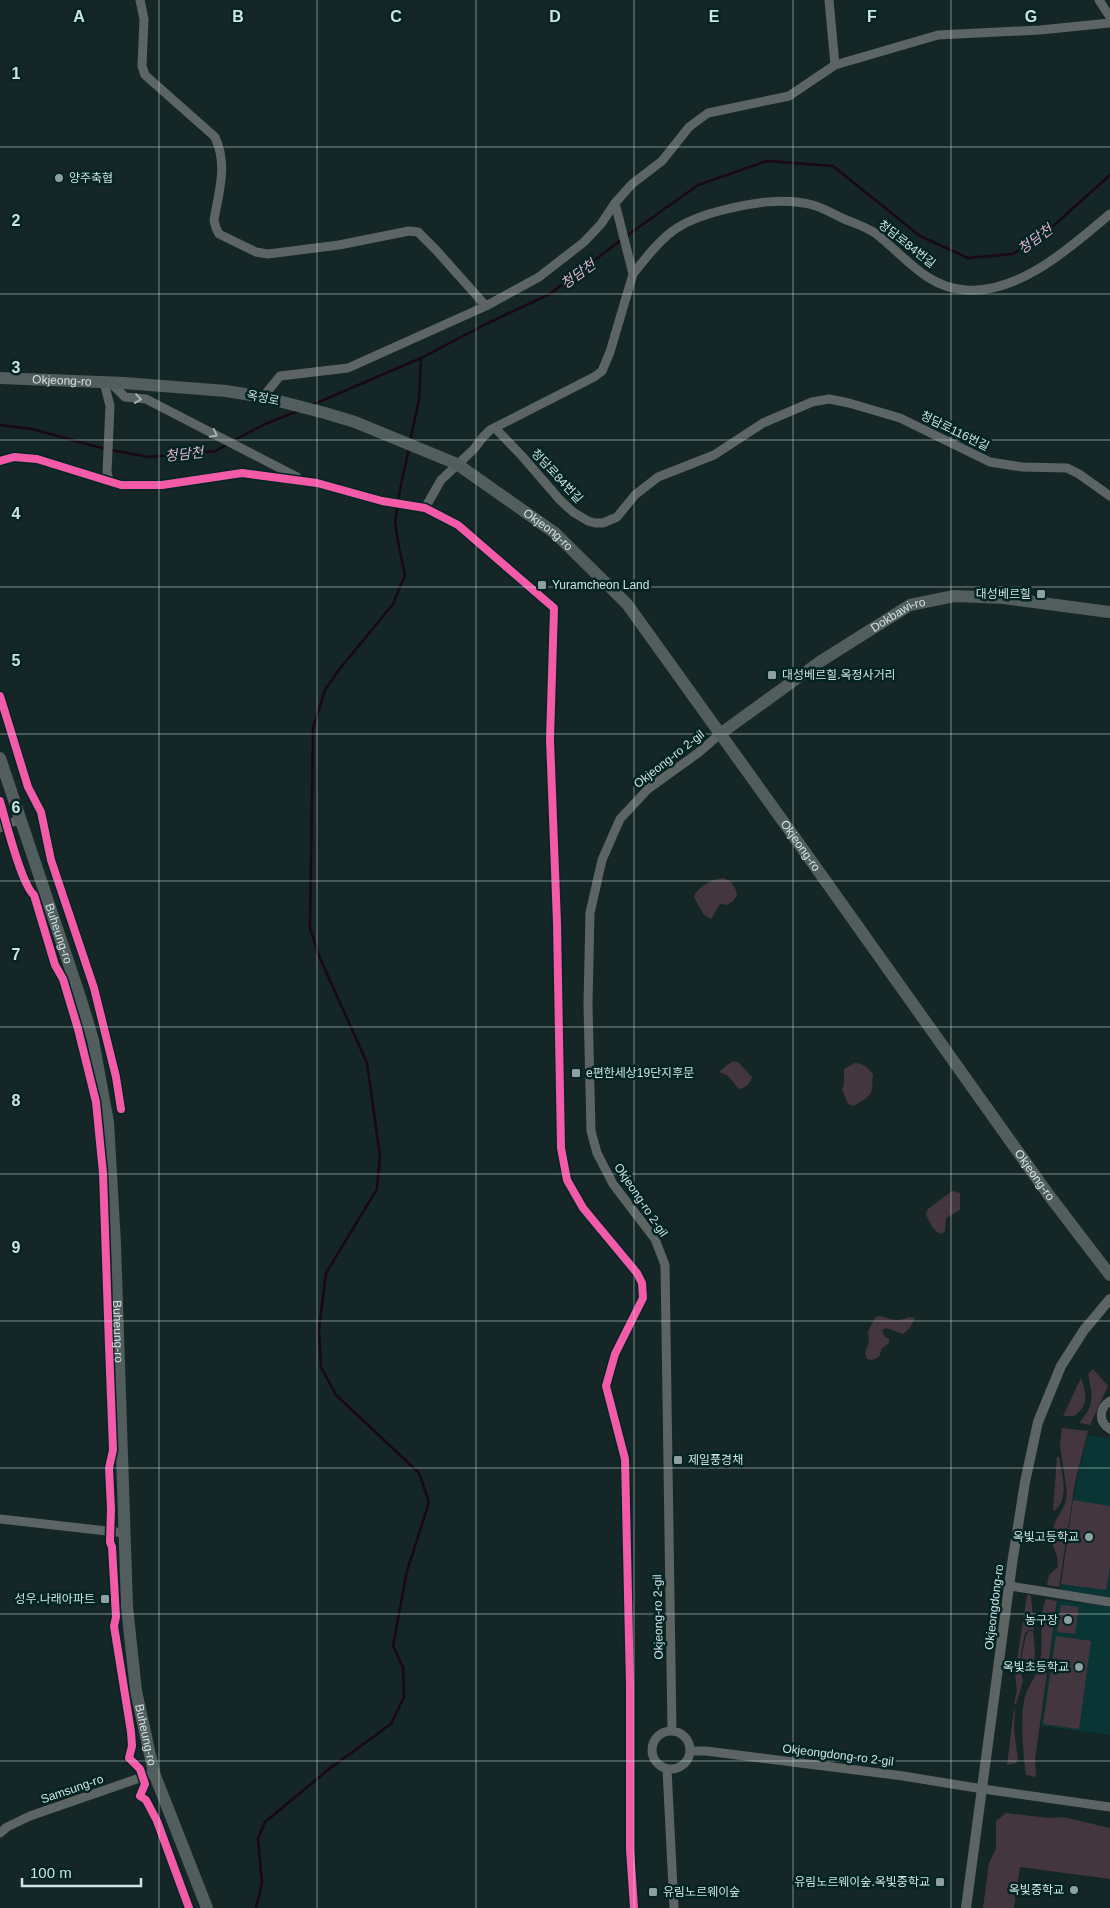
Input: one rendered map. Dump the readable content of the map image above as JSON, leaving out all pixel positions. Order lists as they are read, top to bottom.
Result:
{
  "streets": {
    "main road": [
      "Okjeong-ro",
      "옥정로",
      "Dokbawi-ro",
      "Buheung-ro"
    ],
    "street": [
      "청담로84번길",
      "청담로116번길",
      "Okjeong-ro 2-gil",
      "Okjeongdong-ro",
      "Okjeongdong-ro 2-gil",
      "Samsung-ro"
    ]
  },
  "crossings": [
    ["청담로84번길", "Okjeong-ro"],
    ["청담로84번길", "옥정로"],
    ["청담로84번길", "청담로116번길"],
    ["Okjeong-ro", "옥정로"],
    ["Okjeong-ro", "Dokbawi-ro"],
    ["Okjeong-ro", "Okjeong-ro 2-gil"],
    ["Dokbawi-ro", "Okjeong-ro 2-gil"],
    ["Okjeong-ro 2-gil", "Okjeongdong-ro 2-gil"],
    ["Buheung-ro", "Samsung-ro"],
    ["Okjeongdong-ro", "Okjeongdong-ro 2-gil"]
  ],
  "water": ["청담천"],
  "places": {
    "other": [
      "양주축협",
      "옥빛고등학교",
      "농구장",
      "옥빛초등학교",
      "옥빛중학교"
    ],
    "transit": [
      "Yuramcheon Land",
      "대성베르힐",
      "대성베르힐.옥정사거리",
      "e편한세상19단지후문",
      "제일풍경채",
      "성우.나래아파트",
      "유림노르웨이숲.옥빛중학교",
      "유림노르웨이숲"
    ]
  },
  "scale_bar": "100 m",
  "grid": {
    "columns": [
      "A",
      "B",
      "C",
      "D",
      "E",
      "F",
      "G"
    ],
    "rows": [
      "1",
      "2",
      "3",
      "4",
      "5",
      "6",
      "7",
      "8",
      "9"
    ]
  }
}
